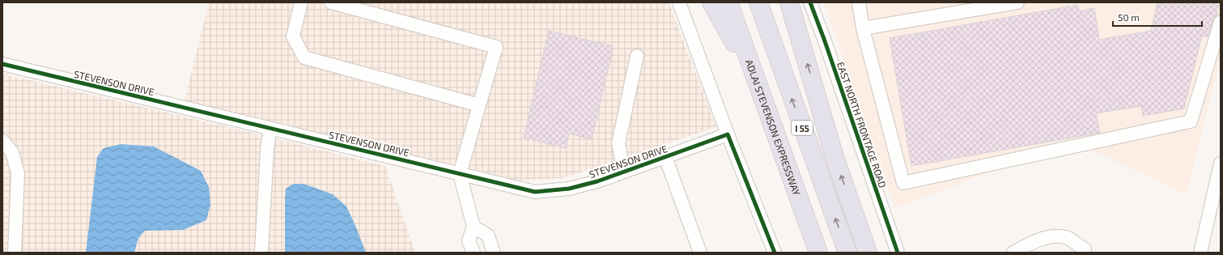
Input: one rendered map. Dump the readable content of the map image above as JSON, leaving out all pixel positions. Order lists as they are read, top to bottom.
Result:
{
  "streets": {
    "highway": ["ADLAI STEVENSON EXPRESSWAY", "I 55"],
    "street": ["STEVENSON DRIVE", "EAST NORTH FRONTAGE ROAD"]
  },
  "scale_bar": "50 m"
}
